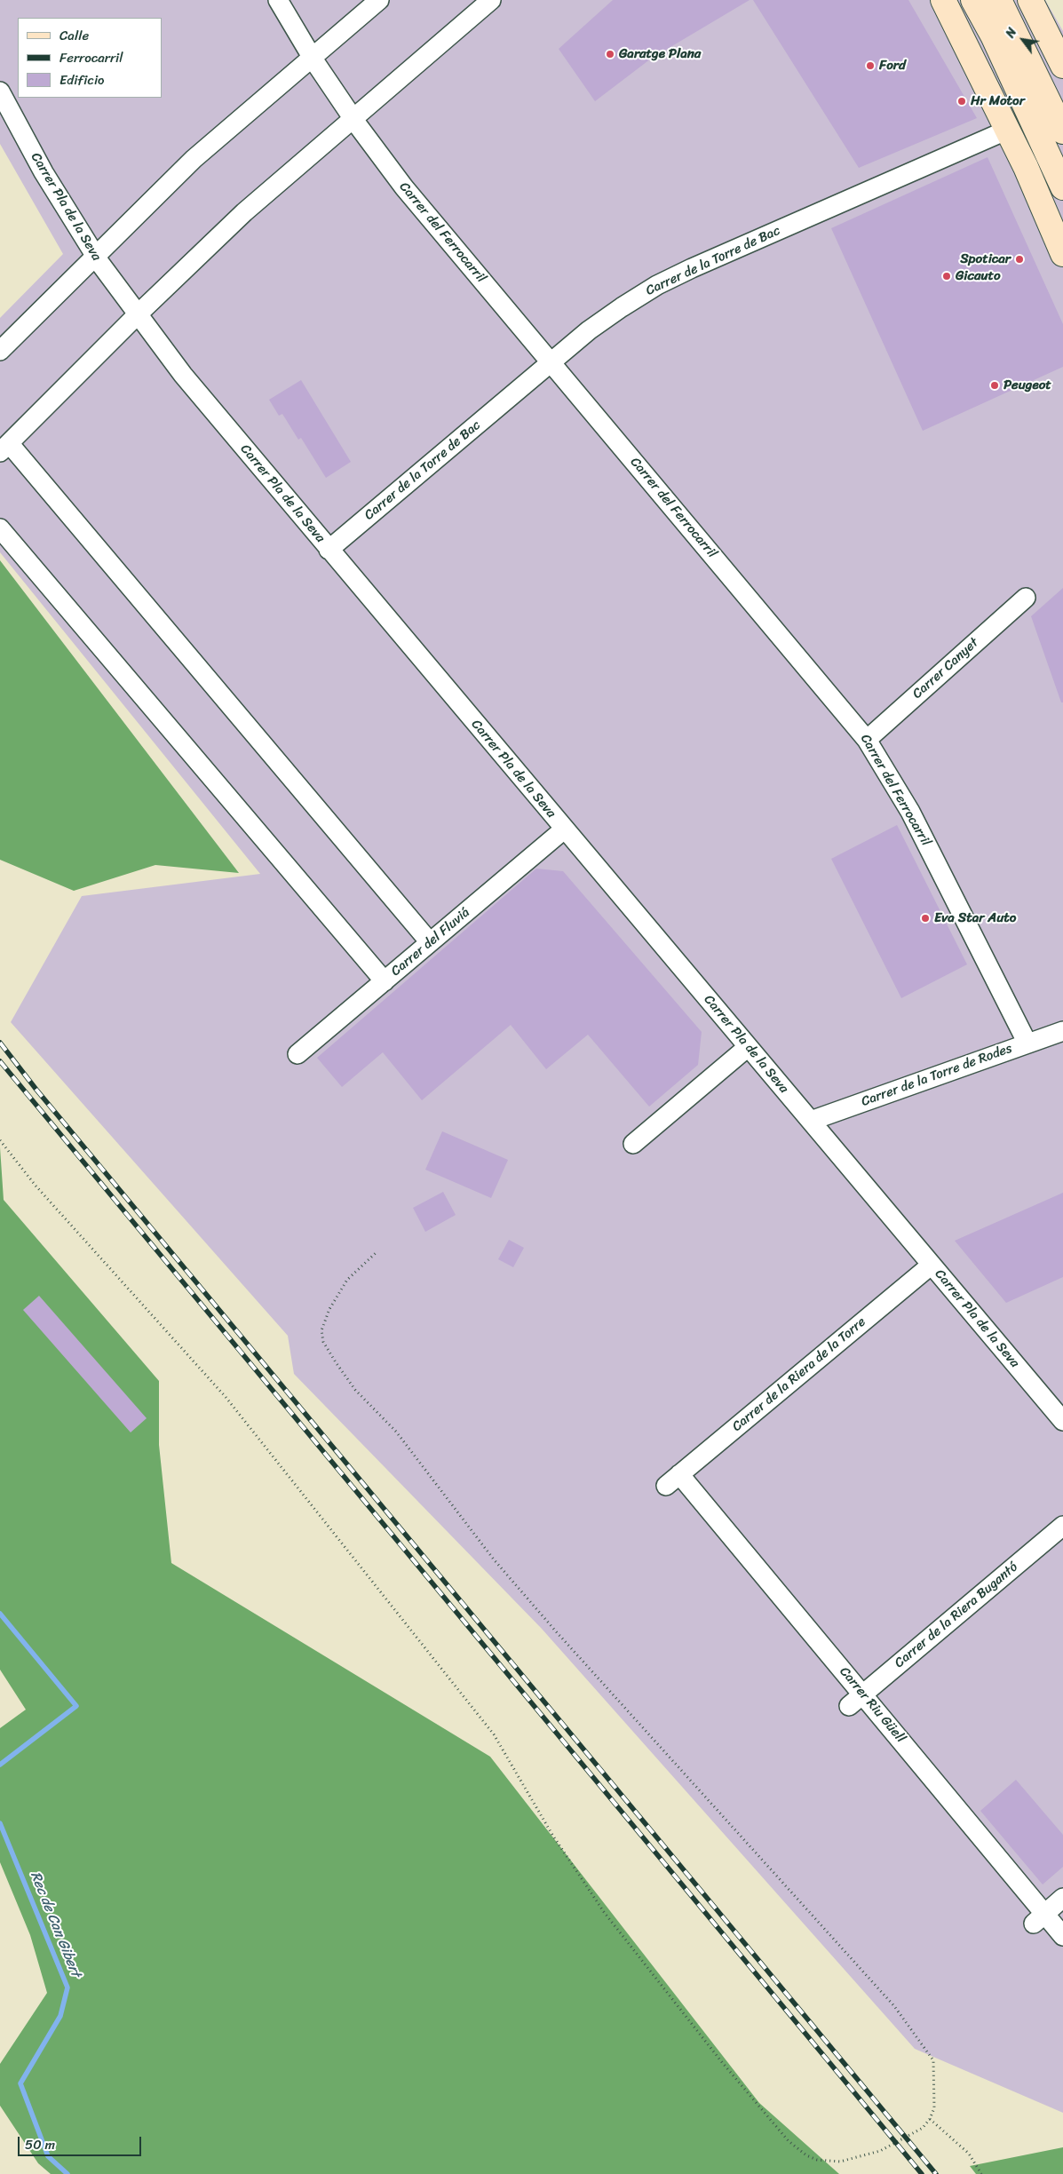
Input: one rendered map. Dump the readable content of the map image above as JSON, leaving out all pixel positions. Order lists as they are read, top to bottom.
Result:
{
  "streets": {
    "street": [
      "Carrer Pla de la Seva",
      "Carrer del Ferrocarril",
      "Carrer de la Torre de Bac",
      "Carrer Canyet",
      "Carrer del Fluviá",
      "Carrer de la Torre de Rodes",
      "Carrer de la Riera de la Torre",
      "Carrer de la Riera Bugantó",
      "Carrer Riu Güell"
    ]
  },
  "crossings": [
    ["Carrer Pla de la Seva", "Carrer de la Torre de Bac"],
    ["Carrer Pla de la Seva", "Carrer del Fluviá"],
    ["Carrer Pla de la Seva", "Carrer de la Torre de Rodes"],
    ["Carrer Pla de la Seva", "Carrer de la Riera de la Torre"],
    ["Carrer del Ferrocarril", "Carrer de la Torre de Bac"],
    ["Carrer del Ferrocarril", "Carrer Canyet"],
    ["Carrer del Ferrocarril", "Carrer de la Torre de Rodes"],
    ["Carrer de la Riera de la Torre", "Carrer Riu Güell"],
    ["Carrer de la Riera Bugantó", "Carrer Riu Güell"]
  ],
  "water": ["Rec de Can Gibert"],
  "places": [
    "Garatge Plana",
    "Ford",
    "Hr Motor",
    "Spoticar",
    "Gicauto",
    "Peugeot",
    "Eva Star Auto"
  ],
  "legend": ["Calle", "Ferrocarril", "Edificio"],
  "scale_bar": "50 m",
  "north": "top left"
}
